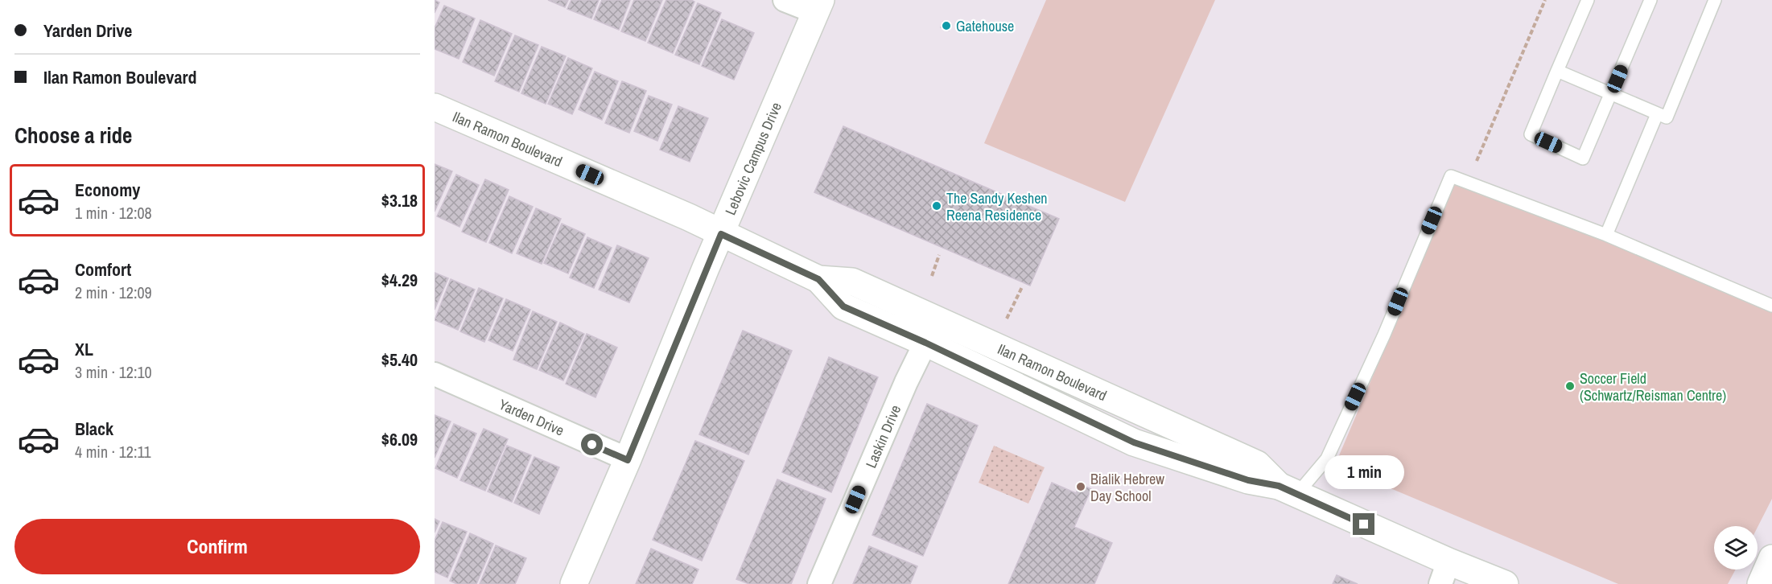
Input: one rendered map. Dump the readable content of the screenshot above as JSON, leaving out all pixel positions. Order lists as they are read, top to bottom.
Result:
{
  "streets": {
    "street": [
      "Ilan Ramon Boulevard",
      "Lebovic Campus Drive",
      "Yarden Drive",
      "Laskin Drive"
    ]
  },
  "crossings": [
    ["Ilan Ramon Boulevard", "Lebovic Campus Drive"],
    ["Ilan Ramon Boulevard", "Laskin Drive"],
    ["Lebovic Campus Drive", "Yarden Drive"]
  ],
  "places": [
    "Gatehouse",
    "The Sandy Keshen Reena Residence",
    "Soccer Field (Schwartz/Reisman Centre)",
    "Bialik Hebrew Day School"
  ],
  "page": {
    "banner": ["Yarden Drive", "Ilan Ramon Boulevard"],
    "heading": "Choose a ride",
    "list": [
      {
        "name": "Economy",
        "note": "1 min · 12:08",
        "value": "$3.18"
      },
      {
        "name": "Comfort",
        "note": "2 min · 12:09",
        "value": "$4.29"
      },
      {
        "name": "XL",
        "note": "3 min · 12:10",
        "value": "$5.40"
      },
      {
        "name": "Black",
        "note": "4 min · 12:11",
        "value": "$6.09"
      }
    ],
    "bubble": "1 min",
    "buttons": "Confirm"
  }
}
